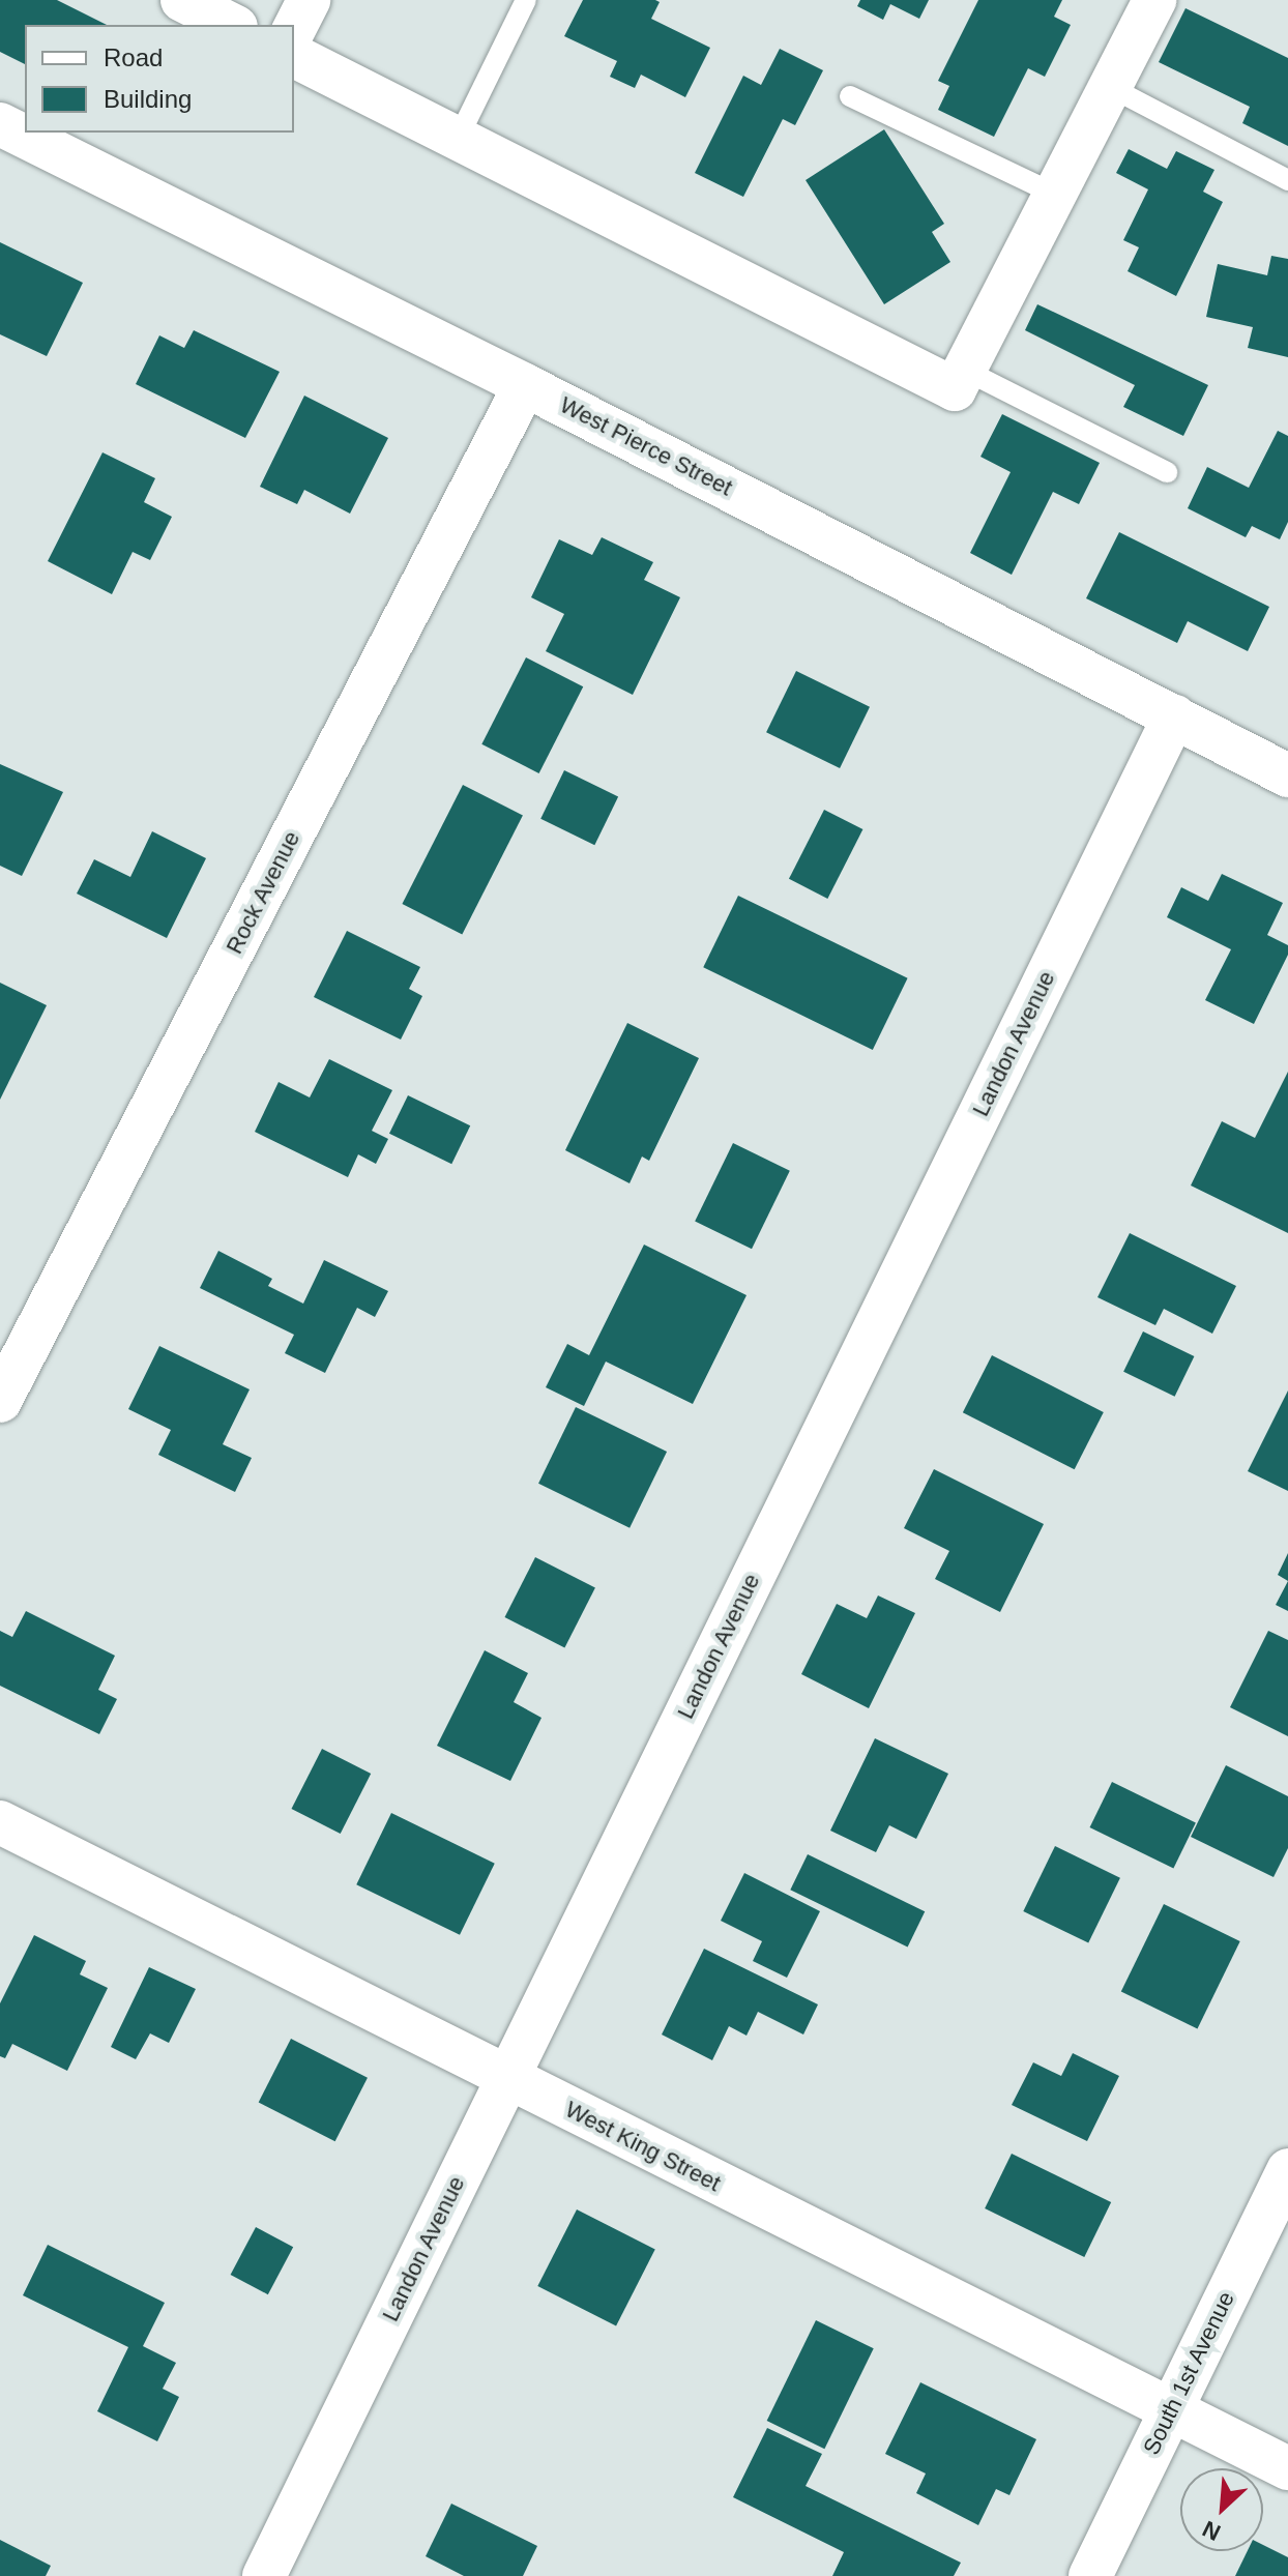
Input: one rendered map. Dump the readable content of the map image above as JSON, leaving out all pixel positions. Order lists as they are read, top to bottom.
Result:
{
  "streets": {
    "street": [
      "West Pierce Street",
      "Rock Avenue",
      "Landon Avenue",
      "West King Street",
      "South 1st Avenue"
    ]
  },
  "crossings": [
    ["West Pierce Street", "Rock Avenue"],
    ["West Pierce Street", "Landon Avenue"],
    ["Landon Avenue", "West King Street"],
    ["West King Street", "South 1st Avenue"]
  ],
  "legend": ["Road", "Building"],
  "north": "bottom left"
}
